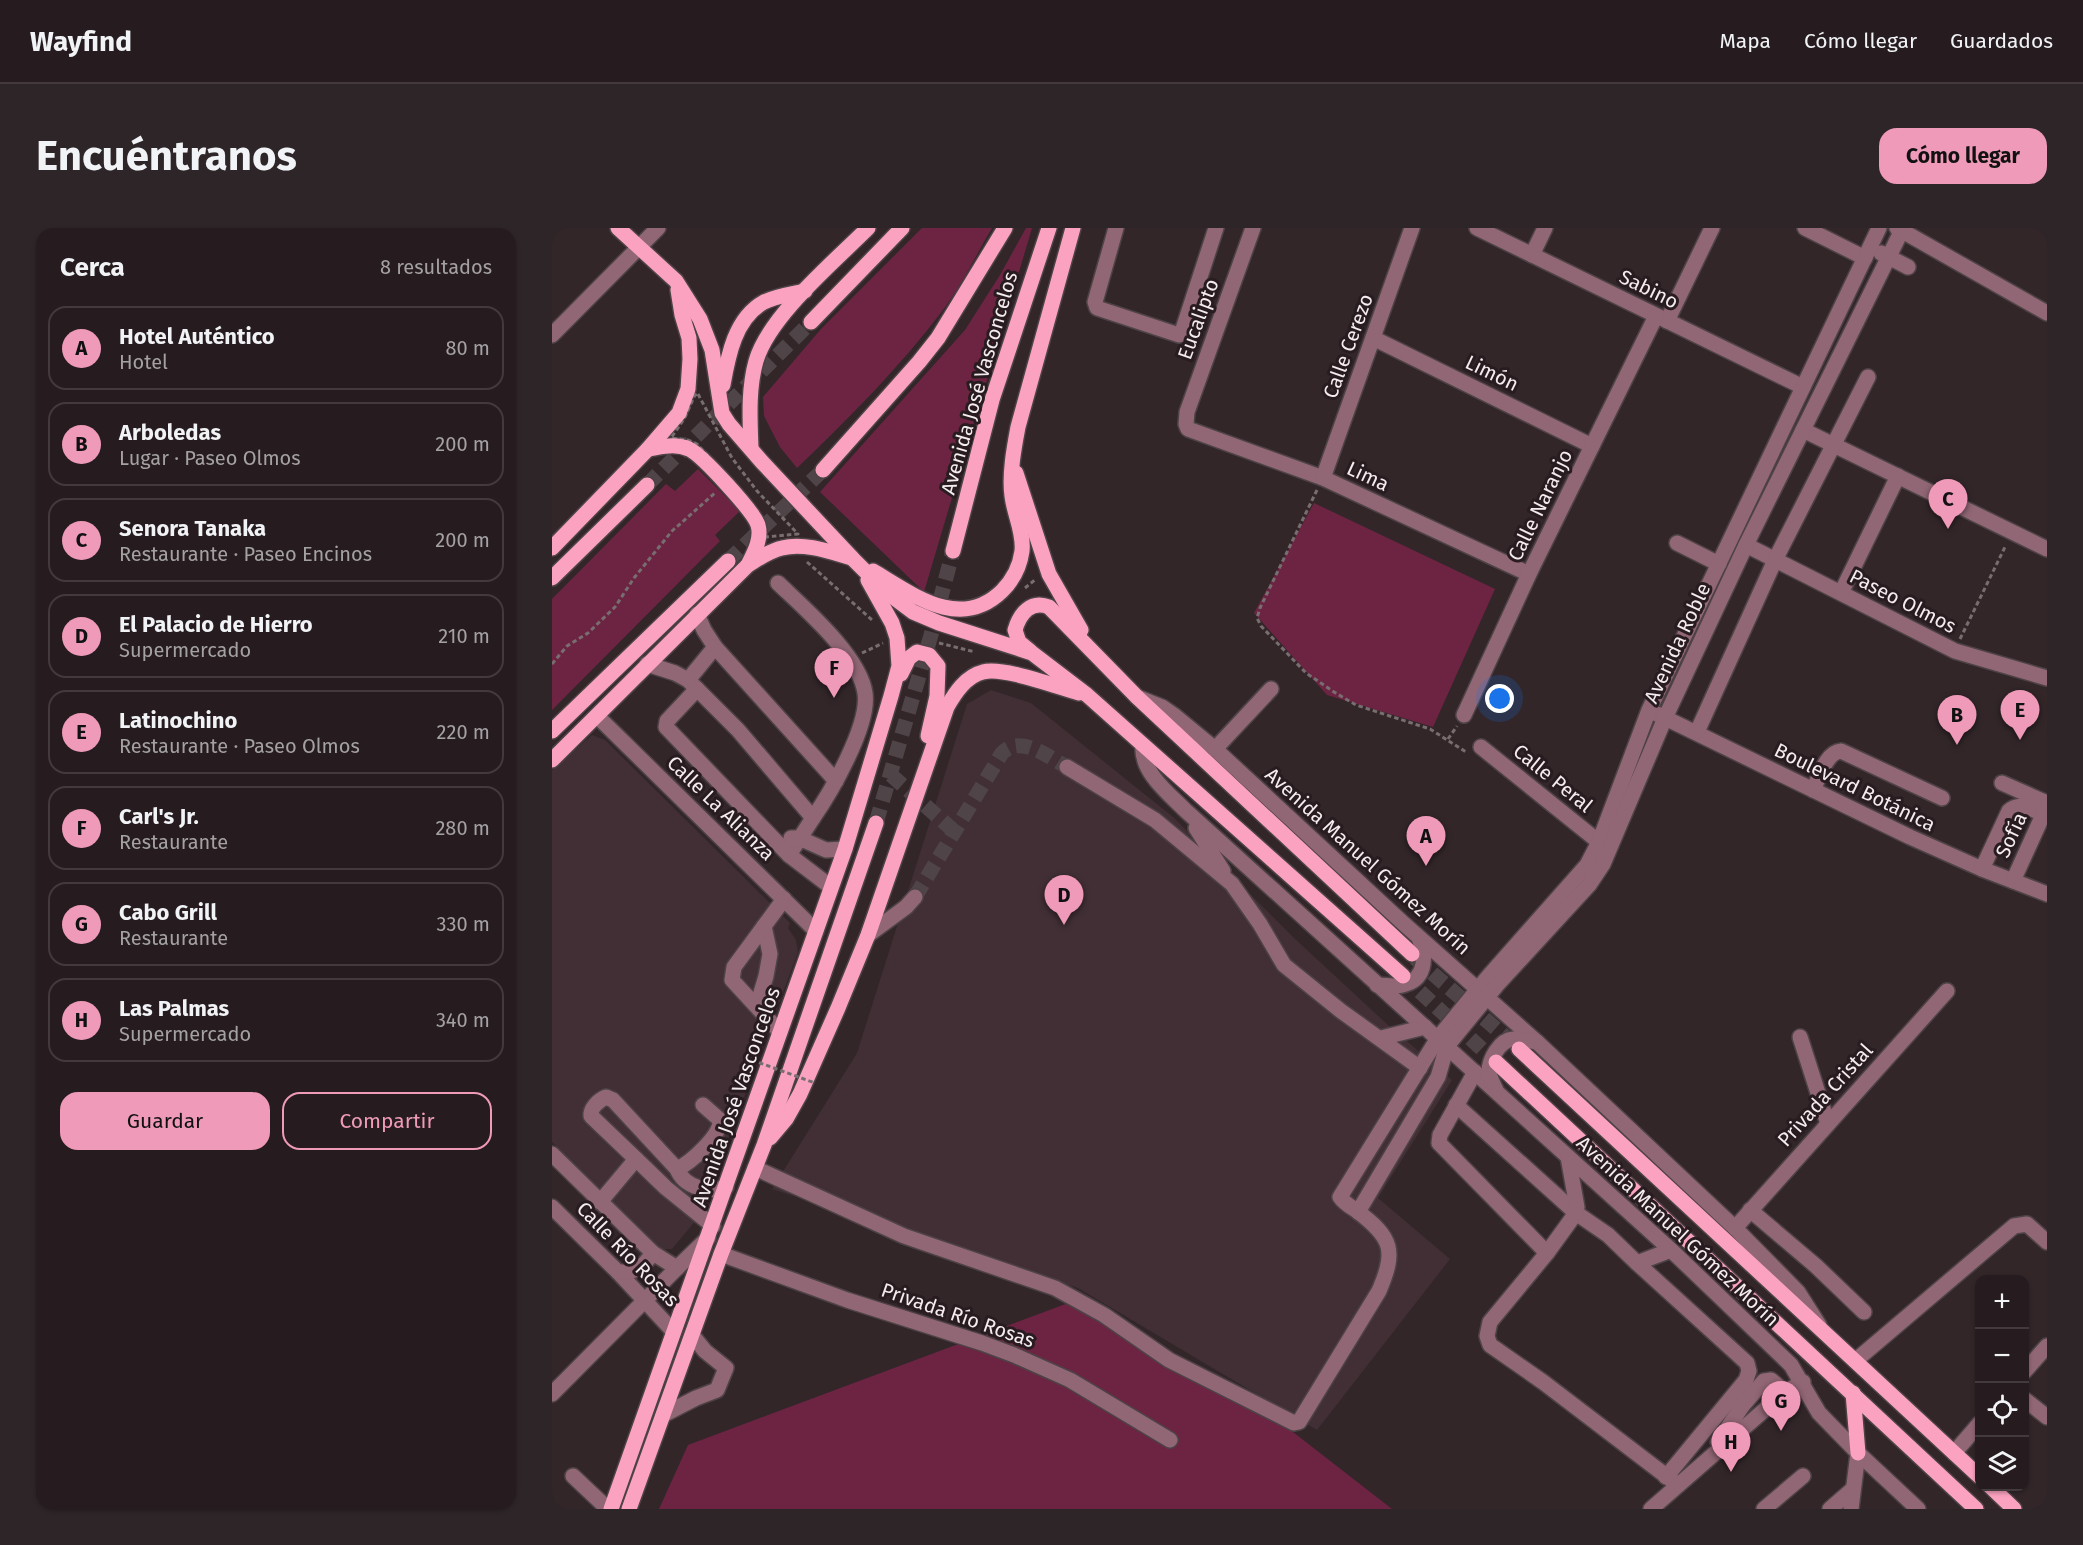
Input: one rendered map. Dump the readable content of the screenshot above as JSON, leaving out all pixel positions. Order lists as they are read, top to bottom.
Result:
{
  "streets": {
    "main road": ["Avenida José Vasconcelos", "Avenida Manuel Gómez Morín"],
    "street": [
      "Sabino",
      "Eucalipto",
      "Calle Cerezo",
      "Limón",
      "Lima",
      "Calle Naranjo",
      "Paseo Olmos",
      "Avenida Roble",
      "Calle Peral",
      "Boulevard Botánica",
      "Calle La Alianza",
      "Sofía",
      "Privada Cristal",
      "Calle Río Rosas",
      "Privada Río Rosas"
    ]
  },
  "crossings": [
    ["Sabino", "Calle Naranjo"],
    ["Sabino", "Avenida Roble"],
    ["Eucalipto", "Lima"],
    ["Calle Cerezo", "Limón"],
    ["Calle Cerezo", "Lima"],
    ["Limón", "Calle Naranjo"],
    ["Avenida José Vasconcelos", "Calle La Alianza"],
    ["Avenida José Vasconcelos", "Calle Río Rosas"],
    ["Avenida José Vasconcelos", "Privada Río Rosas"],
    ["Lima", "Calle Naranjo"],
    ["Paseo Olmos", "Avenida Roble"],
    ["Avenida Roble", "Calle Peral"],
    ["Avenida Roble", "Boulevard Botánica"],
    ["Avenida Roble", "Avenida Manuel Gómez Morín"],
    ["Boulevard Botánica", "Sofía"],
    ["Avenida Manuel Gómez Morín", "Privada Cristal"]
  ],
  "page": {
    "header": "Wayfind",
    "nav": ["Mapa", "Cómo llegar", "Guardados"],
    "buttons": [
      "Cómo llegar",
      ["Guardar", "Compartir"]
    ],
    "title": "Encuéntranos",
    "heading": ["Cerca", "8 resultados"],
    "list": [
      {
        "mark": "A",
        "name": "Hotel Auténtico",
        "note": "Hotel",
        "value": "80 m"
      },
      {
        "mark": "B",
        "name": "Arboledas",
        "note": "Lugar · Paseo Olmos",
        "value": "200 m"
      },
      {
        "mark": "C",
        "name": "Senora Tanaka",
        "note": "Restaurante · Paseo Encinos",
        "value": "200 m"
      },
      {
        "mark": "D",
        "name": "El Palacio de Hierro",
        "note": "Supermercado",
        "value": "210 m"
      },
      {
        "mark": "E",
        "name": "Latinochino",
        "note": "Restaurante · Paseo Olmos",
        "value": "220 m"
      },
      {
        "mark": "F",
        "name": "Carl's Jr.",
        "note": "Restaurante",
        "value": "280 m"
      },
      {
        "mark": "G",
        "name": "Cabo Grill",
        "note": "Restaurante",
        "value": "330 m"
      },
      {
        "mark": "H",
        "name": "Las Palmas",
        "note": "Supermercado",
        "value": "340 m"
      }
    ],
    "pins": [
      "C",
      "F",
      "E",
      "B",
      "A",
      "D",
      "G",
      "H"
    ],
    "map_buttons": ["+", "−"]
  }
}
